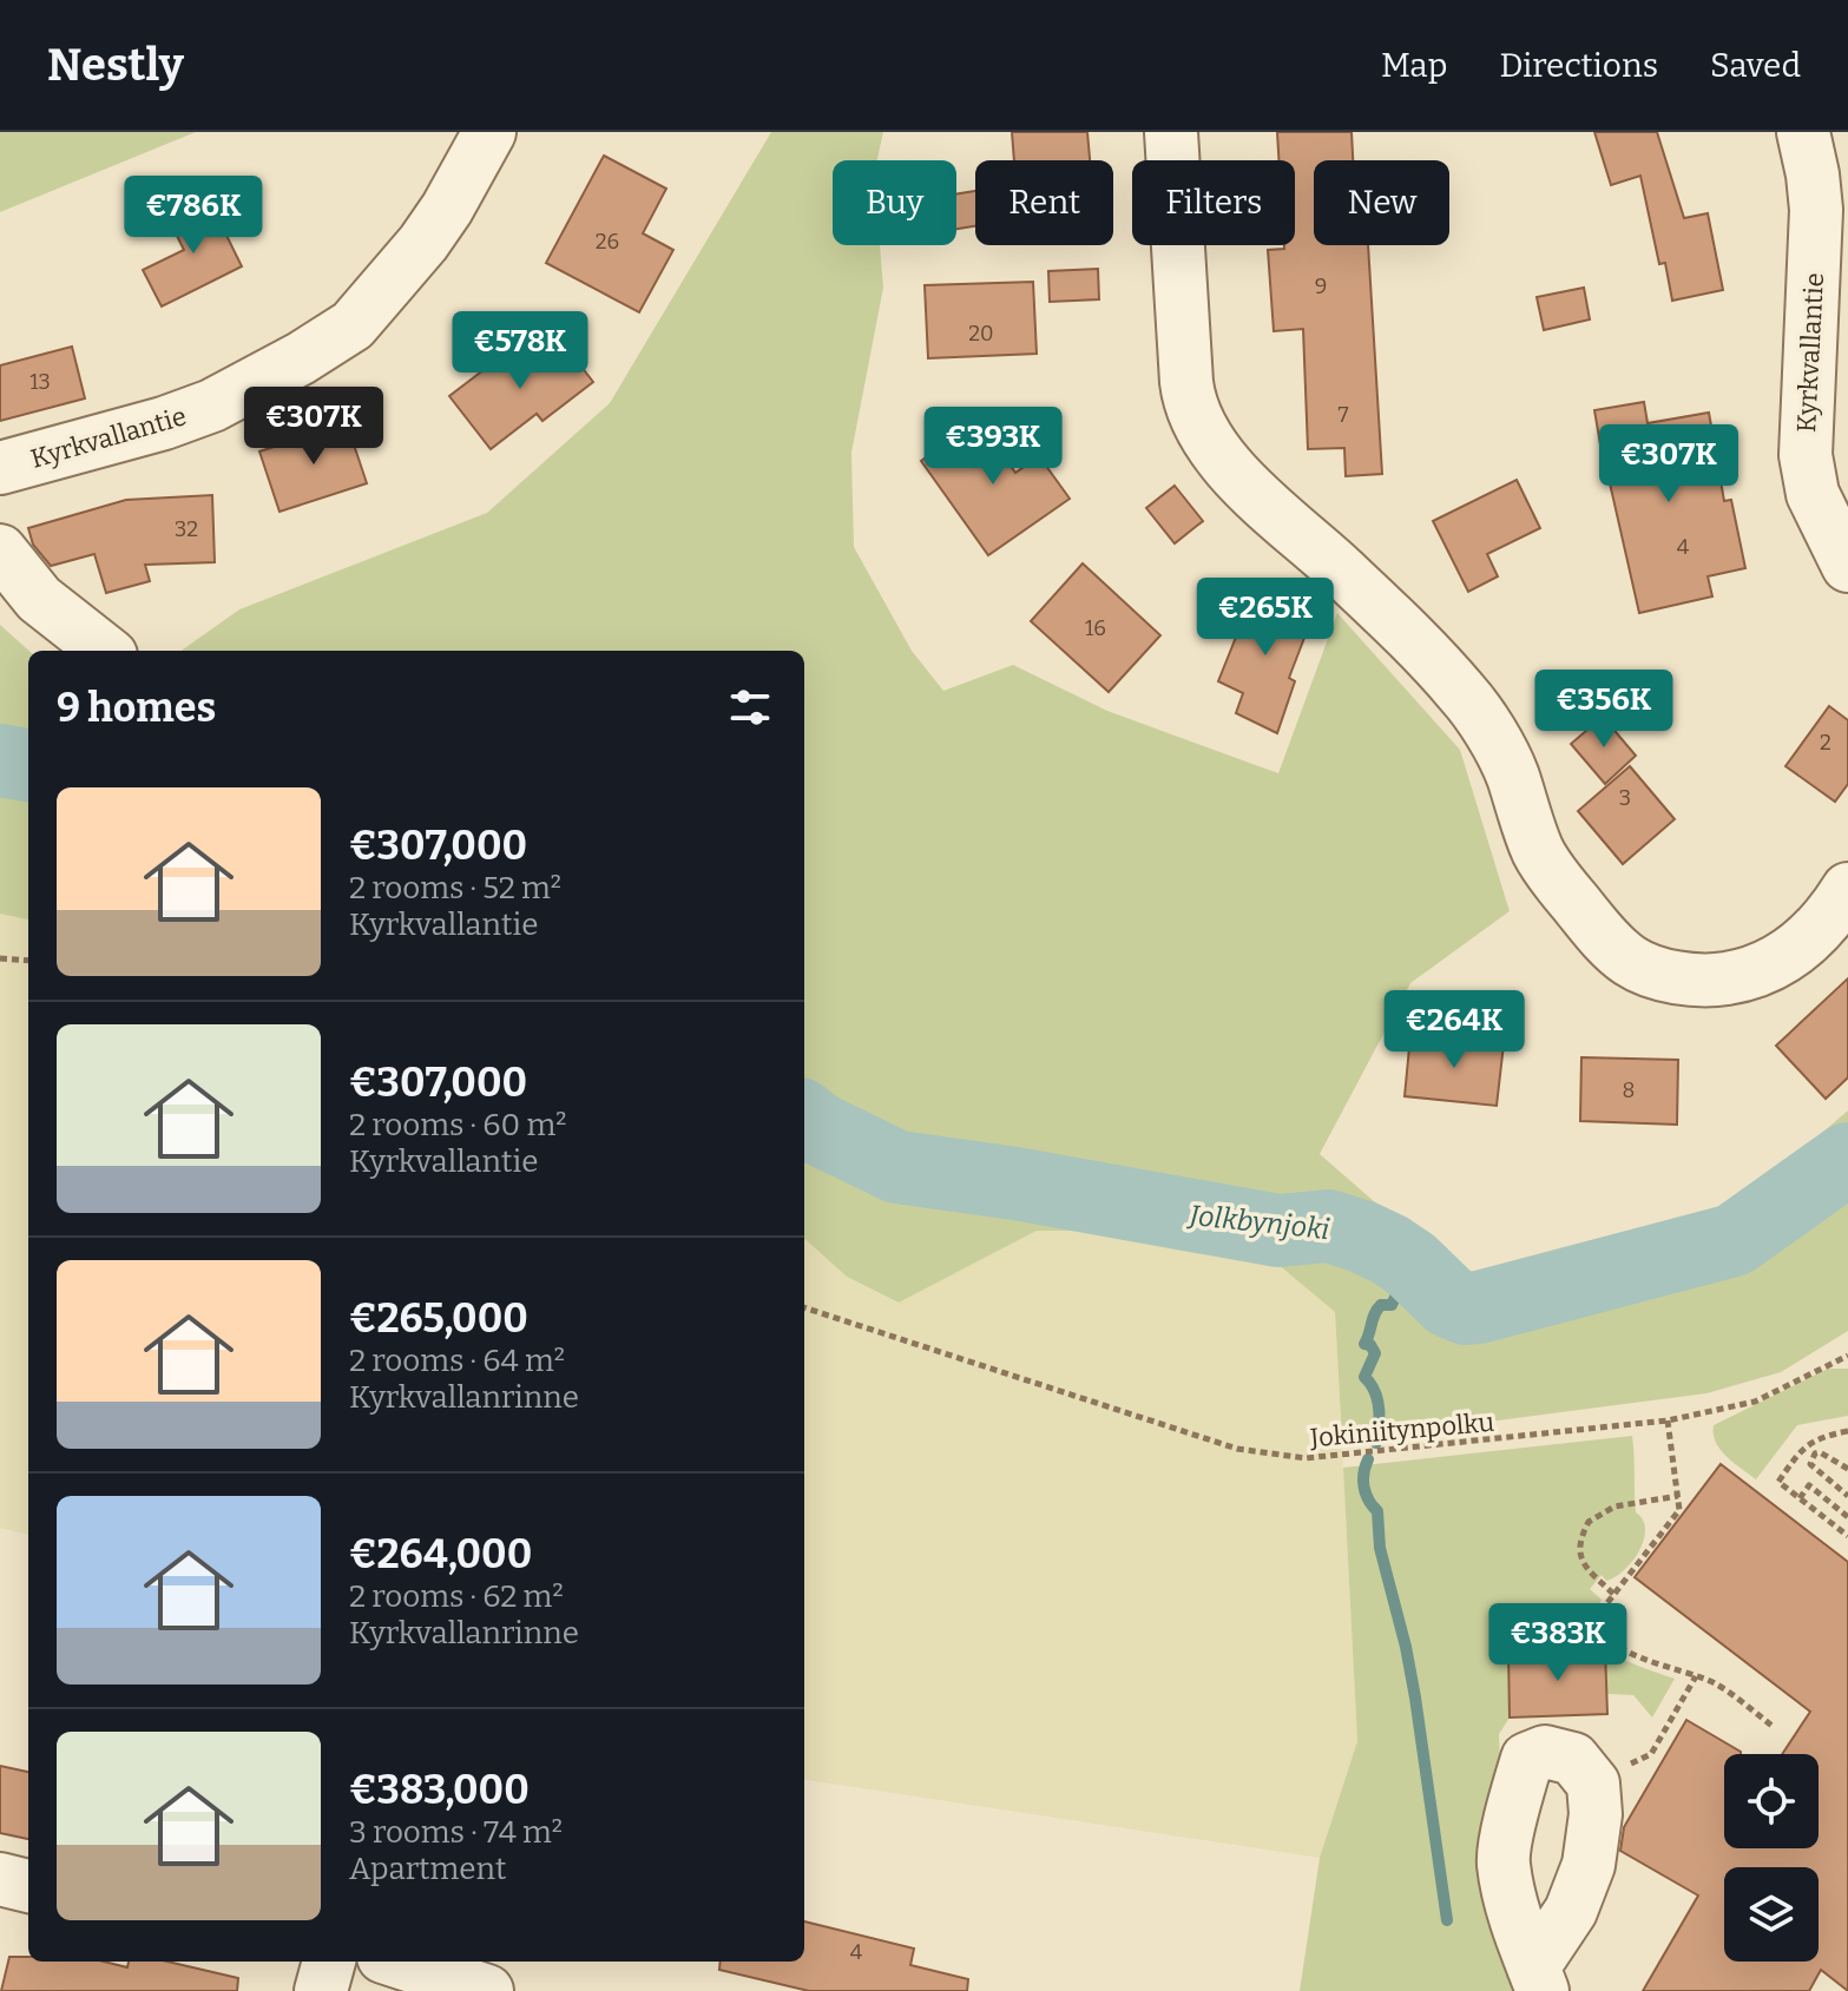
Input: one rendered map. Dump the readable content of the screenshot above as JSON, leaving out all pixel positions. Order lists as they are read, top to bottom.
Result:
{
  "streets": {
    "street": ["Kyrkvallantie"],
    "path": ["Jokiniitynpolku"]
  },
  "water": ["Jolkbynjoki"],
  "house_numbers": [
    "26",
    "9",
    "20",
    "13",
    "7",
    "32",
    "4",
    "16",
    "2",
    "3",
    "8",
    "4"
  ],
  "page": {
    "header": "Nestly",
    "nav": ["Map", "Directions", "Saved"],
    "chip": [
      "Buy",
      "Rent",
      "Filters",
      "New"
    ],
    "price": [
      "€786K",
      "€578K",
      "€307K",
      "€393K",
      "€307K",
      "€265K",
      "€356K",
      "€264K",
      "€383K"
    ],
    "heading": "9 homes",
    "list": [
      {
        "name": "€307,000",
        "note": "2 rooms · 52 m² · Kyrkvallantie"
      },
      {
        "name": "€307,000",
        "note": "2 rooms · 60 m² · Kyrkvallantie"
      },
      {
        "name": "€265,000",
        "note": "2 rooms · 64 m² · Kyrkvallanrinne"
      },
      {
        "name": "€264,000",
        "note": "2 rooms · 62 m² · Kyrkvallanrinne"
      },
      {
        "name": "€383,000",
        "note": "3 rooms · 74 m² · Apartment"
      }
    ]
  }
}
